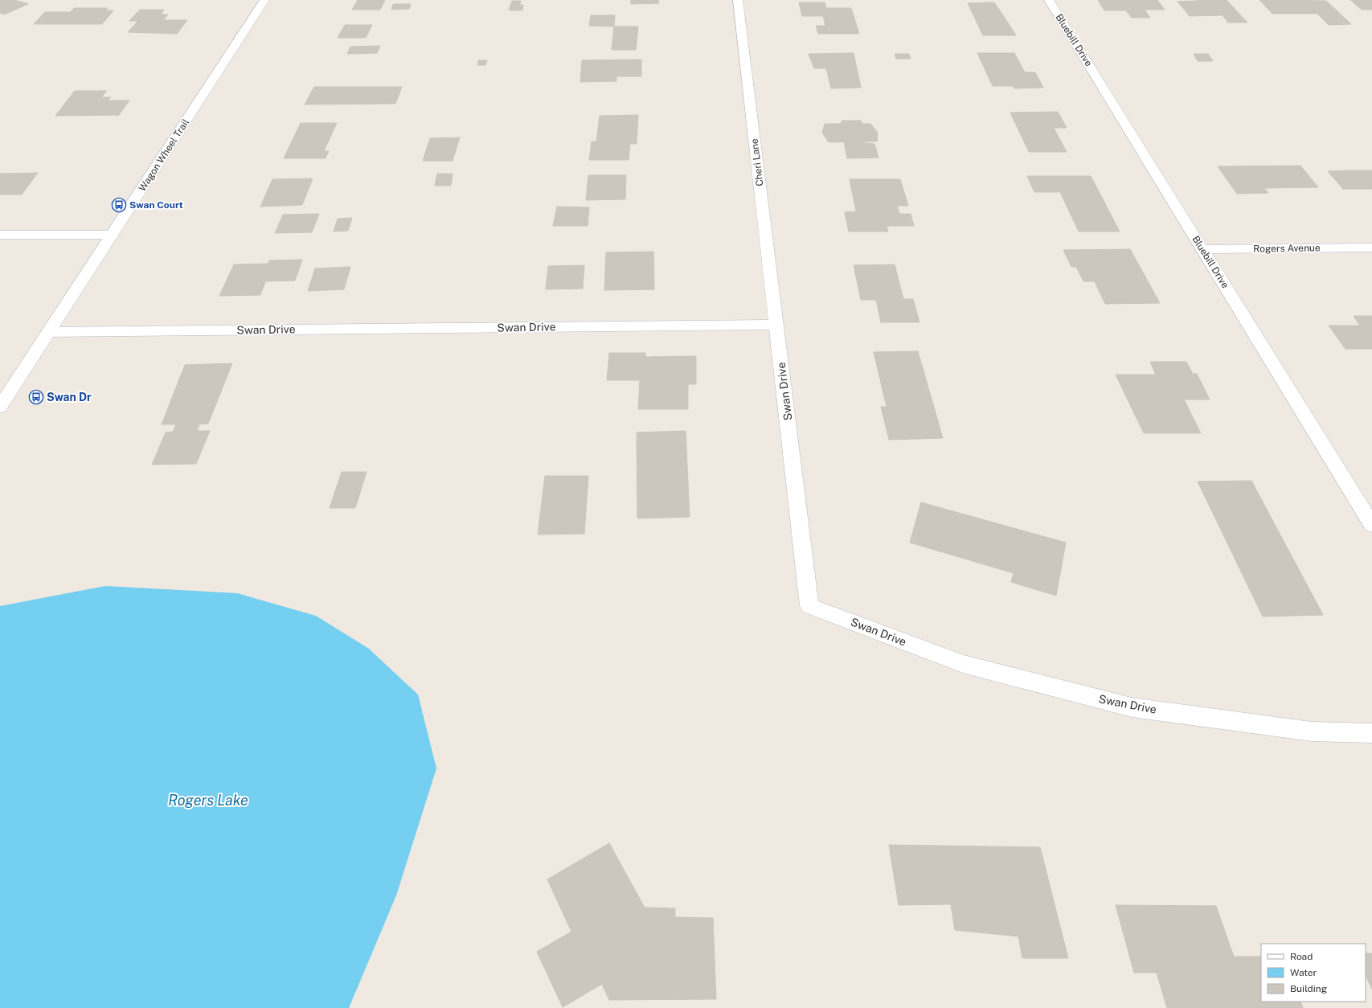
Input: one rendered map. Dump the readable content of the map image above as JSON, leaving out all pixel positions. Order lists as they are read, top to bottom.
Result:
{
  "streets": {
    "street": [
      "Bluebill Drive",
      "Wagon Wheel Trail",
      "Cheri Lane",
      "Rogers Avenue",
      "Swan Drive"
    ]
  },
  "crossings": [
    ["Bluebill Drive", "Rogers Avenue"],
    ["Wagon Wheel Trail", "Swan Drive"],
    ["Cheri Lane", "Swan Drive"]
  ],
  "water": ["Rogers Lake"],
  "places": {
    "bus stop": ["Swan Court", "Swan Dr"]
  },
  "legend": ["Road", "Water", "Building"]
}
